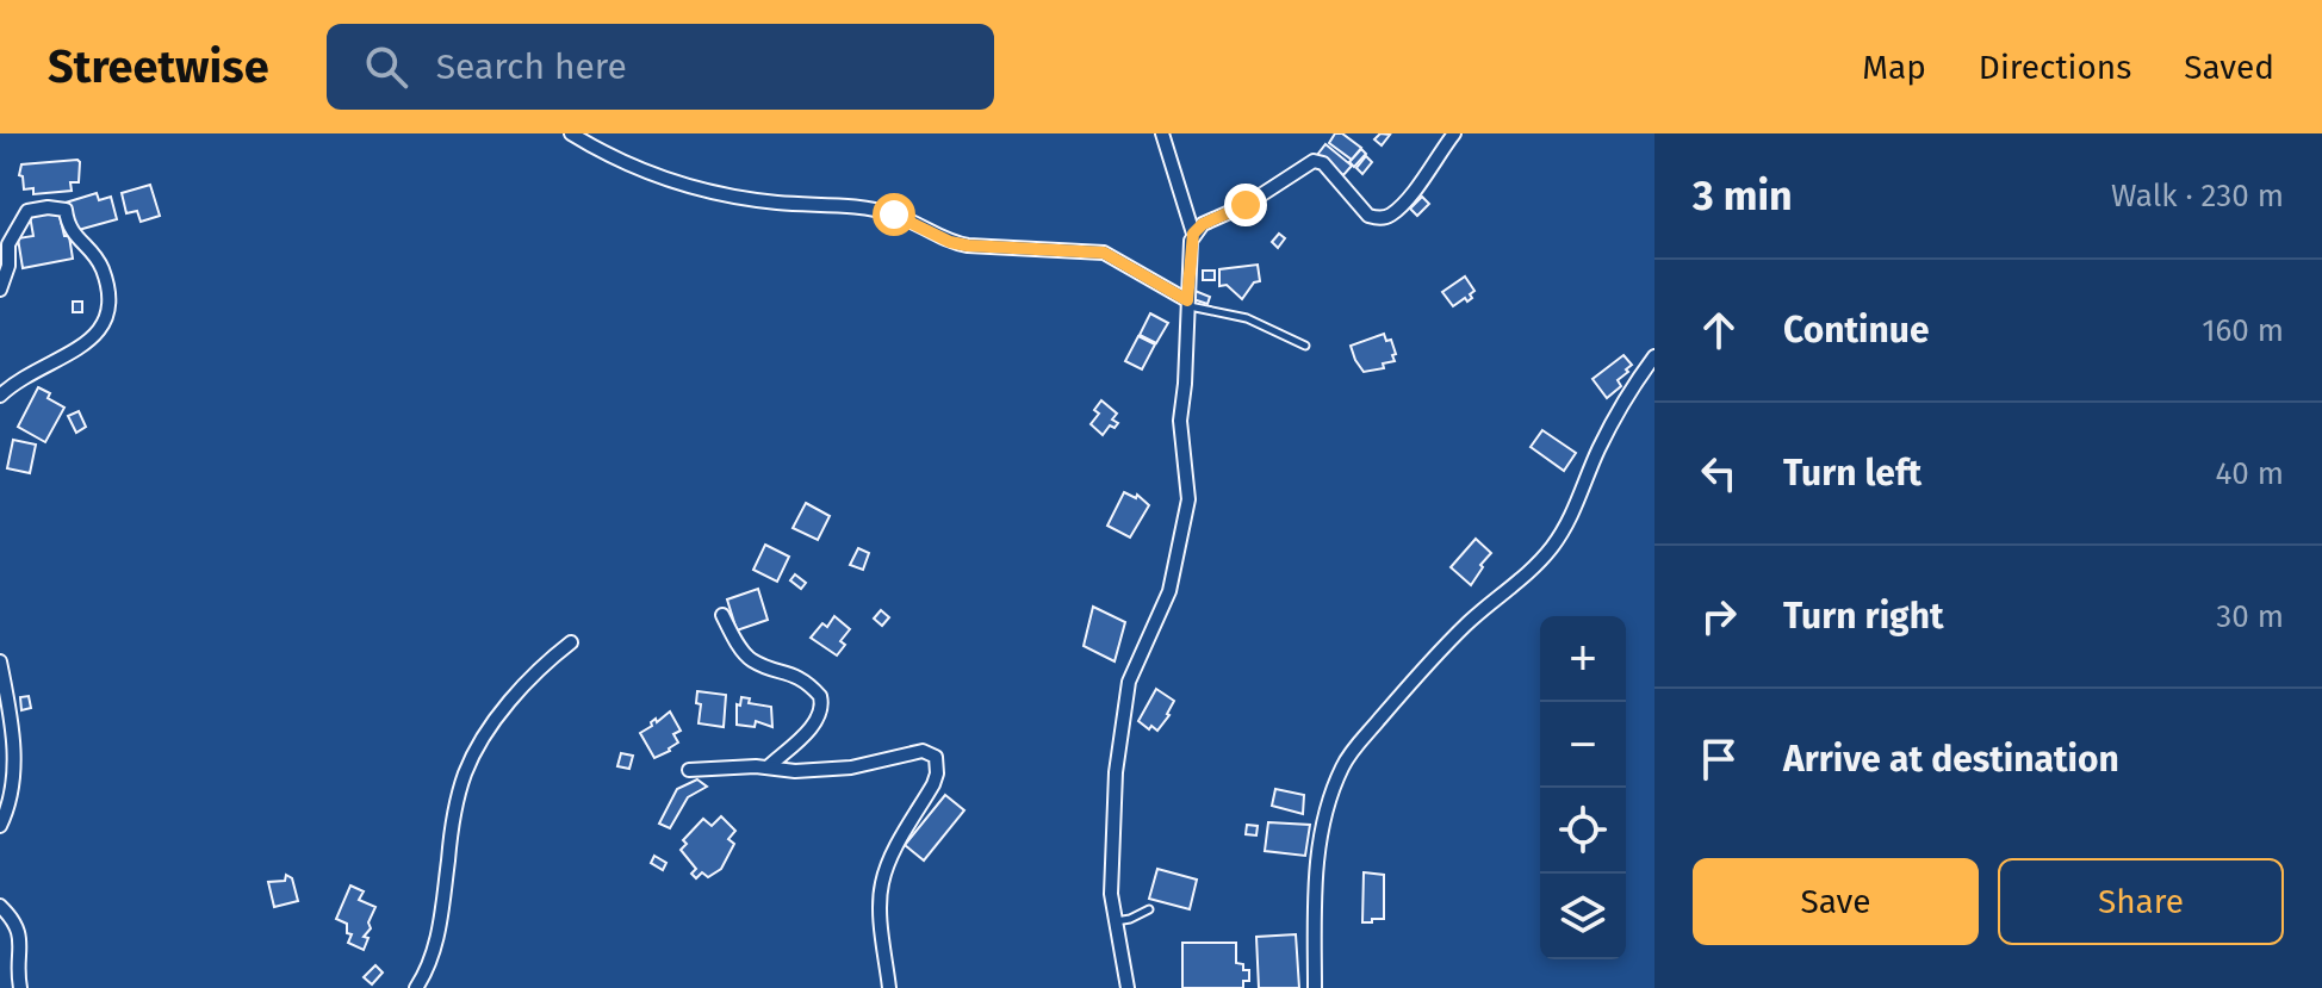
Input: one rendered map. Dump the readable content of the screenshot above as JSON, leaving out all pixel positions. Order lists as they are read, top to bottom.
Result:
{
  "page": {
    "header": "Streetwise",
    "search": "Search here",
    "nav": ["Map", "Directions", "Saved"],
    "heading": ["3 min", "Walk · 230 m"],
    "list": [
      ["Continue", "160 m"],
      ["Turn left", "40 m"],
      ["Turn right", "30 m"],
      "Arrive at destination"
    ],
    "map_buttons": ["+", "−"],
    "buttons": ["Save", "Share"]
  }
}
